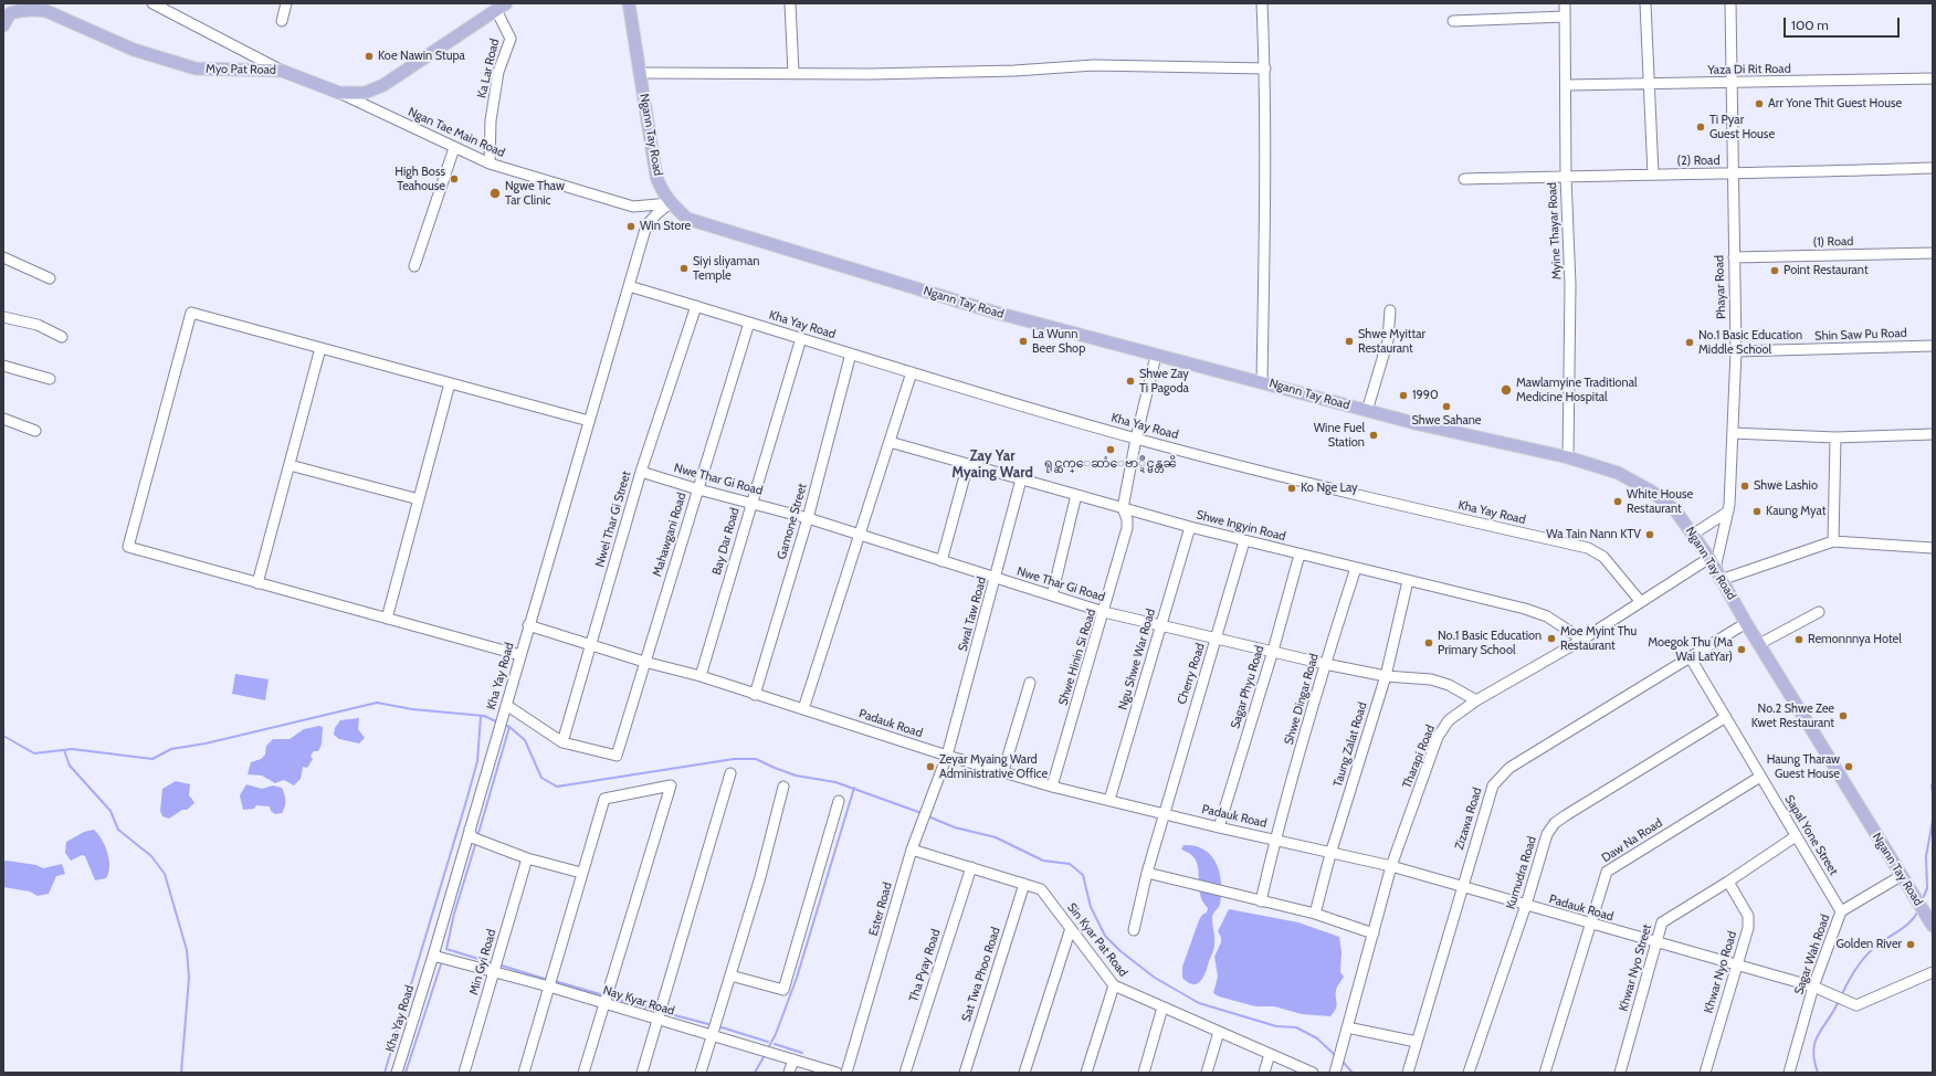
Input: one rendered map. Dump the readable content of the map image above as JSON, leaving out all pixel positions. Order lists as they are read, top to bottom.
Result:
{
  "streets": {
    "main road": ["Myo Pat Road", "Ngann Tay Road"],
    "street": [
      "Ka Lar Road",
      "Yaza Di Rit Road",
      "Ngan Tae Main Road",
      "(2) Road",
      "Myine Thayar Road",
      "(1) Road",
      "Phayar Road",
      "Kha Yay Road",
      "Shin Saw Pu Road",
      "Nwe Thar Gi Road",
      "Nwel Thar Gi Street",
      "Gamone Street",
      "Shwe Ingyin Road",
      "Mahawgani Road",
      "Bay Dar Road",
      "Swal Taw Road",
      "Shwe Hinin Si Road",
      "Ngu Shwe War Road",
      "Cherry Road",
      "Sagar Phyu Road",
      "Shwe Dingar Road",
      "Padauk Road",
      "Taung Zalat Road",
      "Tharapi Road",
      "Zizawa Road",
      "Sapal Yone Street",
      "Daw Na Road",
      "Kumudra Road",
      "Ester Road",
      "Sin Kyar Pat Road",
      "Sagar Wah Road",
      "Min Gyi Road",
      "Tha Pyay Road",
      "Khwar Nyo Street",
      "Khwar Nyo Road",
      "Sat Twa Phoo Road",
      "Nay Kyar Road"
    ]
  },
  "crossings": [
    ["Ka Lar Road", "Myo Pat Road"],
    ["Ka Lar Road", "Ngan Tae Main Road"],
    ["Myo Pat Road", "Ngan Tae Main Road"],
    ["Yaza Di Rit Road", "Myine Thayar Road"],
    ["Yaza Di Rit Road", "Phayar Road"],
    ["Ngan Tae Main Road", "Ngann Tay Road"],
    ["Ngan Tae Main Road", "Kha Yay Road"],
    ["Ngann Tay Road", "Myine Thayar Road"],
    ["Ngann Tay Road", "Phayar Road"],
    ["Ngann Tay Road", "Kha Yay Road"],
    ["Ngann Tay Road", "Shwe Hinin Si Road"],
    ["Ngann Tay Road", "Tharapi Road"],
    ["Ngann Tay Road", "Zizawa Road"],
    ["Ngann Tay Road", "Sagar Wah Road"],
    ["(2) Road", "Myine Thayar Road"],
    ["(2) Road", "Phayar Road"],
    ["(1) Road", "Phayar Road"],
    ["Phayar Road", "Shin Saw Pu Road"],
    ["Kha Yay Road", "Nwel Thar Gi Street"],
    ["Kha Yay Road", "Gamone Street"],
    ["Kha Yay Road", "Mahawgani Road"],
    ["Kha Yay Road", "Bay Dar Road"],
    ["Kha Yay Road", "Shwe Hinin Si Road"],
    ["Kha Yay Road", "Padauk Road"],
    ["Kha Yay Road", "Tharapi Road"],
    ["Kha Yay Road", "Nay Kyar Road"],
    ["Nwe Thar Gi Road", "Nwel Thar Gi Street"],
    ["Nwe Thar Gi Road", "Gamone Street"],
    ["Nwe Thar Gi Road", "Mahawgani Road"],
    ["Nwe Thar Gi Road", "Bay Dar Road"],
    ["Nwe Thar Gi Road", "Swal Taw Road"],
    ["Nwe Thar Gi Road", "Shwe Hinin Si Road"],
    ["Nwe Thar Gi Road", "Ngu Shwe War Road"],
    ["Nwe Thar Gi Road", "Cherry Road"],
    ["Nwe Thar Gi Road", "Sagar Phyu Road"],
    ["Nwe Thar Gi Road", "Shwe Dingar Road"],
    ["Nwe Thar Gi Road", "Taung Zalat Road"],
    ["Nwe Thar Gi Road", "Tharapi Road"],
    ["Nwel Thar Gi Street", "Mahawgani Road"],
    ["Nwel Thar Gi Street", "Padauk Road"],
    ["Gamone Street", "Padauk Road"],
    ["Shwe Ingyin Road", "Swal Taw Road"],
    ["Shwe Ingyin Road", "Shwe Hinin Si Road"],
    ["Shwe Ingyin Road", "Ngu Shwe War Road"],
    ["Shwe Ingyin Road", "Cherry Road"],
    ["Shwe Ingyin Road", "Sagar Phyu Road"],
    ["Shwe Ingyin Road", "Shwe Dingar Road"],
    ["Shwe Ingyin Road", "Taung Zalat Road"],
    ["Shwe Ingyin Road", "Tharapi Road"],
    ["Mahawgani Road", "Padauk Road"],
    ["Bay Dar Road", "Padauk Road"],
    ["Swal Taw Road", "Padauk Road"],
    ["Swal Taw Road", "Ester Road"],
    ["Shwe Hinin Si Road", "Padauk Road"],
    ["Ngu Shwe War Road", "Padauk Road"],
    ["Cherry Road", "Padauk Road"],
    ["Sagar Phyu Road", "Padauk Road"],
    ["Shwe Dingar Road", "Padauk Road"],
    ["Padauk Road", "Taung Zalat Road"],
    ["Padauk Road", "Tharapi Road"],
    ["Padauk Road", "Zizawa Road"],
    ["Padauk Road", "Daw Na Road"],
    ["Padauk Road", "Kumudra Road"],
    ["Padauk Road", "Ester Road"],
    ["Padauk Road", "Sagar Wah Road"],
    ["Padauk Road", "Khwar Nyo Street"],
    ["Padauk Road", "Khwar Nyo Road"],
    ["Zizawa Road", "Sapal Yone Street"],
    ["Sapal Yone Street", "Daw Na Road"],
    ["Sapal Yone Street", "Kumudra Road"],
    ["Sapal Yone Street", "Sagar Wah Road"],
    ["Sapal Yone Street", "Khwar Nyo Street"],
    ["Ester Road", "Sin Kyar Pat Road"],
    ["Sin Kyar Pat Road", "Tha Pyay Road"],
    ["Sin Kyar Pat Road", "Sat Twa Phoo Road"],
    ["Min Gyi Road", "Nay Kyar Road"],
    ["Khwar Nyo Street", "Khwar Nyo Road"]
  ],
  "districts": ["Zay Yar Myaing Ward"],
  "places": [
    "Koe Nawin Stupa",
    "Arr Yone Thit Guest House",
    "Ti Pyar Guest House",
    "High Boss Teahouse",
    "Ngwe Thaw Tar Clinic",
    "Win Store",
    "Siyi sliyaman Temple",
    "Point Restaurant",
    "La Wunn Beer Shop",
    "Shwe Myittar Restaurant",
    "No.1 Basic Education Middle School",
    "Shwe Zay Ti Pagoda",
    "Mawlamyine Traditional Medicine Hospital",
    "1990",
    "Shwe Sahane",
    "Wine Fuel Station",
    "ရုင္ဆက္ေဆာံေဗာ္ဍဳင္မန္တၼိ",
    "Shwe Lashio",
    "Ko Nge Lay",
    "White House Restaurant",
    "Kaung Myat",
    "Wa Tain Nann KTV",
    "Moe Myint Thu Restaurant",
    "Remonnnya Hotel",
    "No.1 Basic Education Primary School",
    "Moegok Thu (Ma Wai LatYar)",
    "No.2 Shwe Zee Kwet Restaurant",
    "Zeyar Myaing Ward Administrative Office",
    "Haung Tharaw Guest House",
    "Golden River"
  ],
  "scale_bar": "100 m"
}
